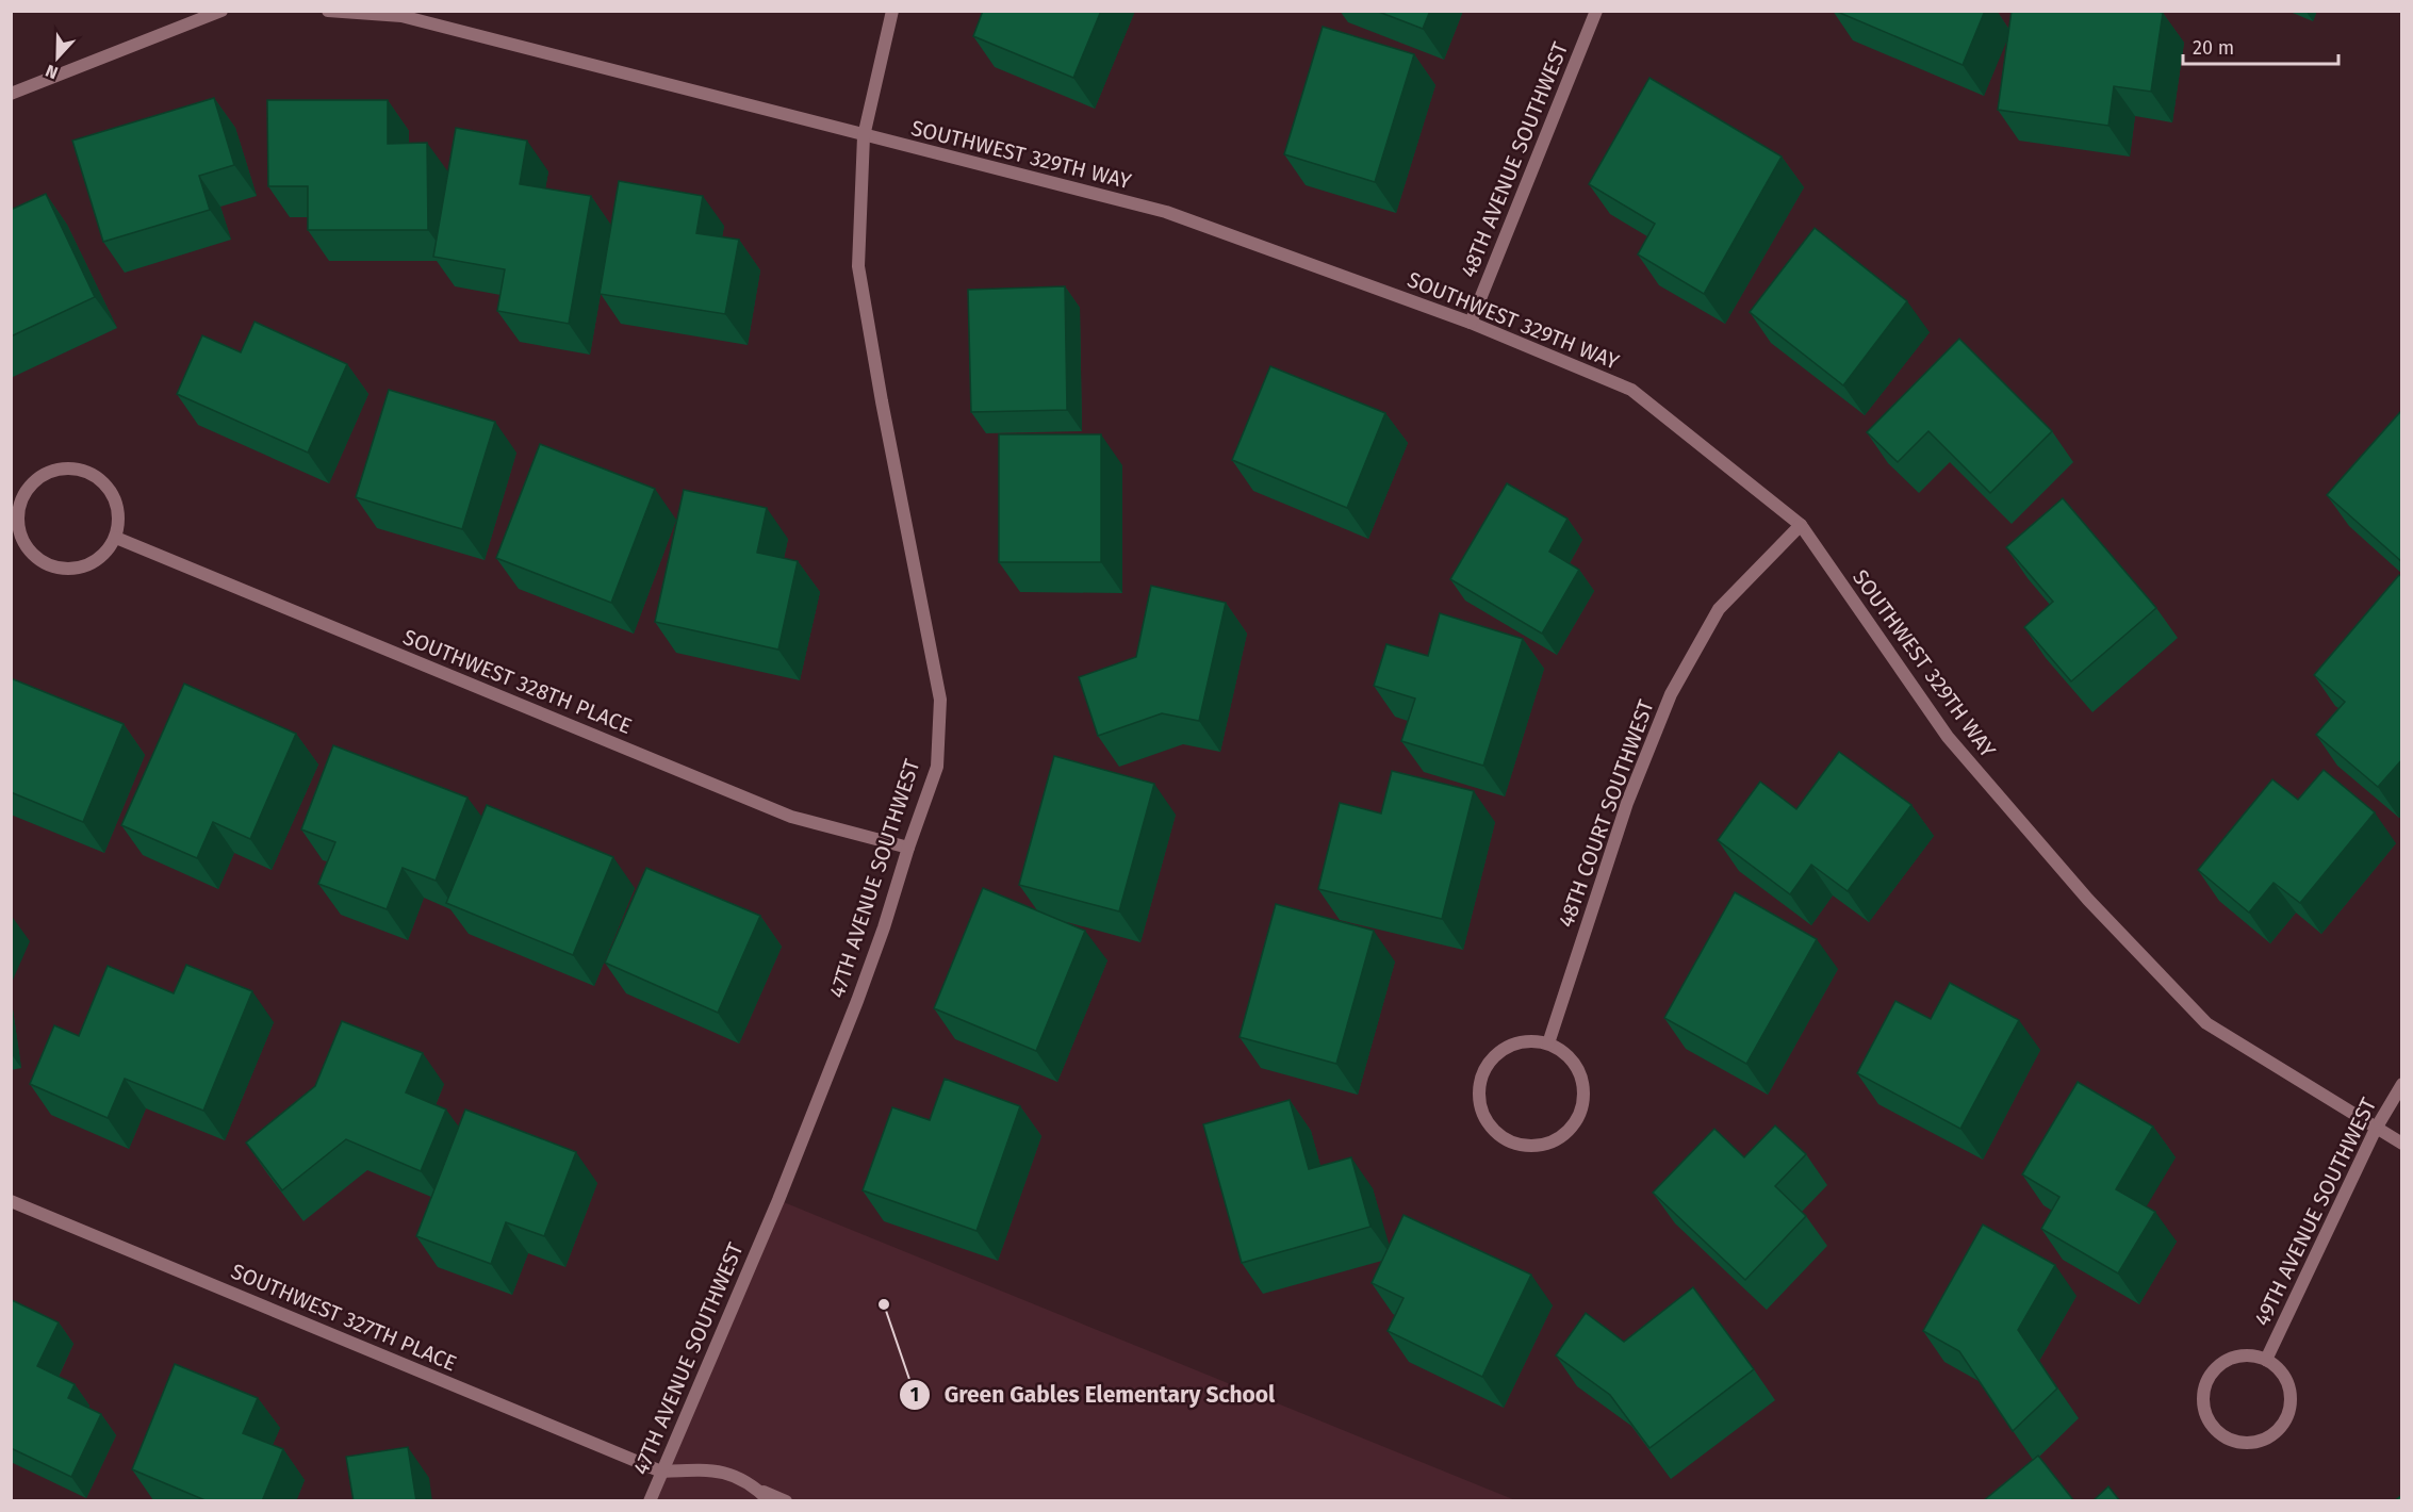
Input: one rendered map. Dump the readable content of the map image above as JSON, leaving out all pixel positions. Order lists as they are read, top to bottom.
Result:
{
  "streets": {
    "street": [
      "SOUTHWEST 329TH WAY",
      "48TH AVENUE SOUTHWEST",
      "SOUTHWEST 328TH PLACE",
      "48TH COURT SOUTHWEST",
      "47TH AVENUE SOUTHWEST",
      "49TH AVENUE SOUTHWEST",
      "SOUTHWEST 327TH PLACE"
    ]
  },
  "crossings": [
    ["SOUTHWEST 329TH WAY", "48TH AVENUE SOUTHWEST"],
    ["SOUTHWEST 329TH WAY", "48TH COURT SOUTHWEST"],
    ["SOUTHWEST 329TH WAY", "47TH AVENUE SOUTHWEST"],
    ["SOUTHWEST 329TH WAY", "49TH AVENUE SOUTHWEST"],
    ["SOUTHWEST 328TH PLACE", "47TH AVENUE SOUTHWEST"],
    ["47TH AVENUE SOUTHWEST", "SOUTHWEST 327TH PLACE"]
  ],
  "places": ["Green Gables Elementary School"],
  "scale_bar": "20 m",
  "north": "bottom"
}
